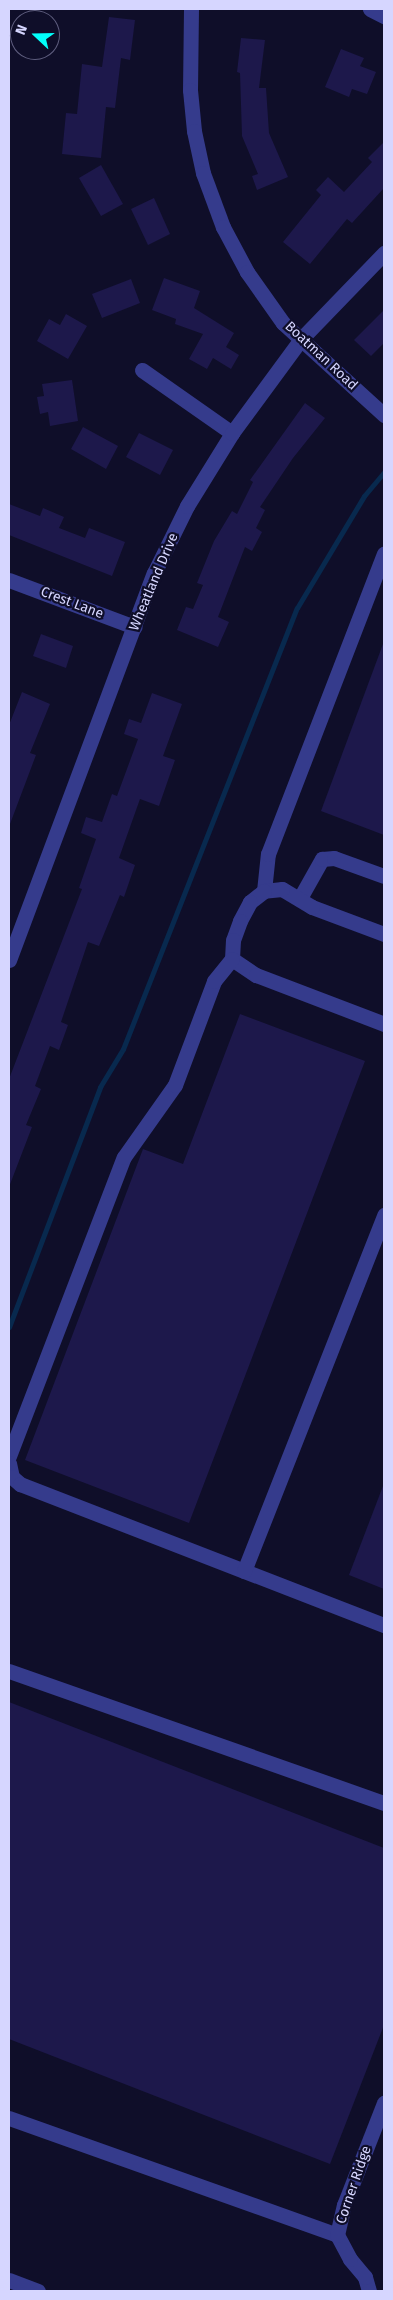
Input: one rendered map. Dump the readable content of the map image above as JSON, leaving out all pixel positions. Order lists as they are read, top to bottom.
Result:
{
  "streets": {
    "street": [
      "Boatman Road",
      "Wheatland Drive",
      "Crest Lane",
      "Corner Ridge"
    ]
  },
  "crossings": [
    ["Boatman Road", "Wheatland Drive"],
    ["Wheatland Drive", "Crest Lane"]
  ],
  "north": "left"
}
